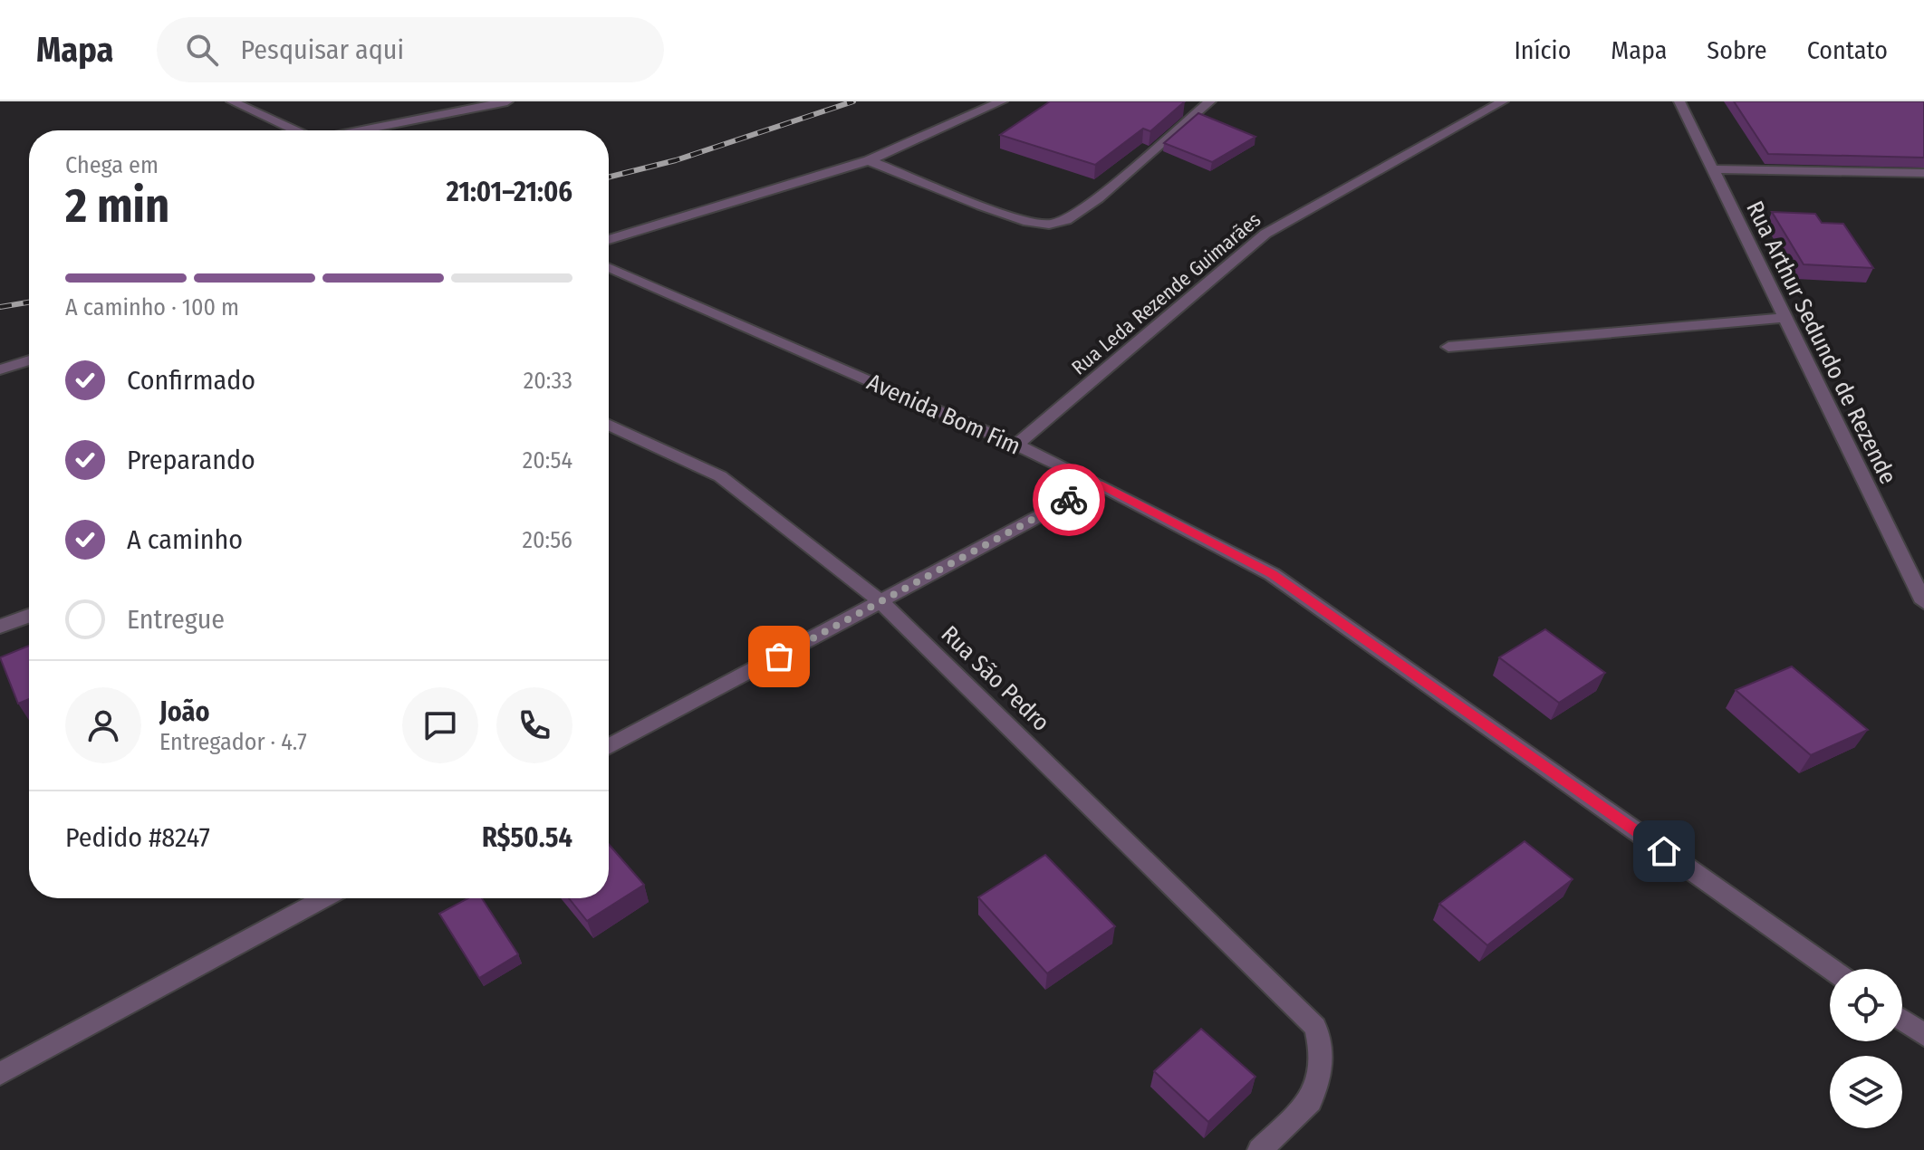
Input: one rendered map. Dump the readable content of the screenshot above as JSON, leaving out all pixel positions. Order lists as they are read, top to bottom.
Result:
{
  "streets": {
    "street": [
      "Rua Leda Rezende Guimarães",
      "Rua Arthur Sedundo de Rezende",
      "Avenida Bom Fim",
      "Rua São Pedro"
    ]
  },
  "crossings": [
    ["Rua Leda Rezende Guimarães", "Avenida Bom Fim"]
  ],
  "page": {
    "header": "Mapa",
    "search": "Pesquisar aqui",
    "nav": [
      "Início",
      "Mapa",
      "Sobre",
      "Contato"
    ],
    "heading": ["2 min", "Chega em", "21:01–21:06"],
    "panel": [
      "João",
      "Entregador · 4.7",
      "Pedido #8247",
      "R$50.54"
    ],
    "bar": "A caminho · 100 m",
    "list": [
      ["Confirmado", "20:33"],
      ["Preparando", "20:54"],
      ["A caminho", "20:56"],
      "Entregue"
    ]
  }
}
